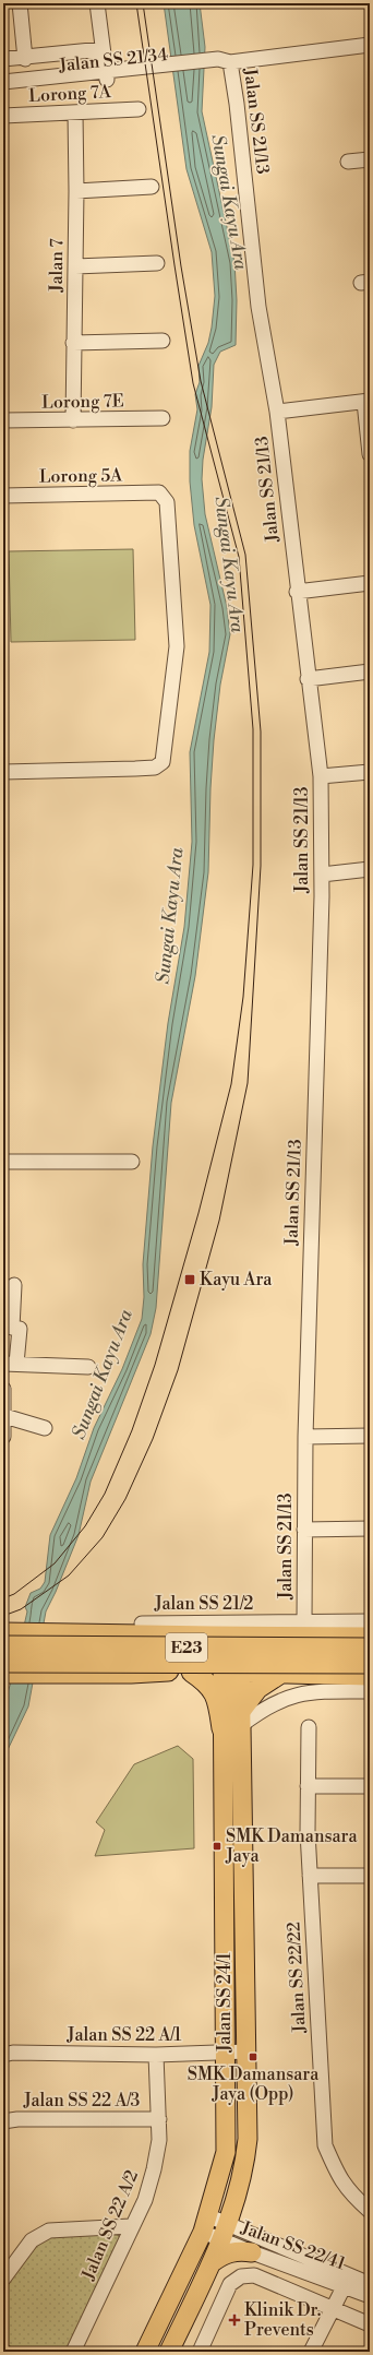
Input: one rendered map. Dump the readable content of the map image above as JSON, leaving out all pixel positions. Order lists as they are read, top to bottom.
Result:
{
  "streets": {
    "highway": ["E23"],
    "main road": ["Jalan SS 24/1"],
    "street": [
      "Jalan SS 21/34",
      "Lorong 7A",
      "Jalan SS 21/13",
      "Jalan 7",
      "Lorong 7E",
      "Lorong 5A",
      "Jalan SS 21/2",
      "Jalan SS 22/22",
      "Jalan SS 22 A/1",
      "Jalan SS 22 A/3",
      "Jalan SS 22 A/2",
      "Jalan SS 22/41"
    ]
  },
  "crossings": [
    ["Jalan SS 21/34", "Jalan SS 21/13"],
    ["Lorong 7A", "Jalan 7"],
    ["Jalan SS 21/13", "Jalan SS 21/2"],
    ["Jalan 7", "Lorong 7E"],
    ["Jalan SS 24/1", "Jalan SS 22 A/1"],
    ["Jalan SS 24/1", "Jalan SS 22/41"],
    ["Jalan SS 22 A/1", "Jalan SS 22 A/2"],
    ["Jalan SS 22 A/3", "Jalan SS 22 A/2"]
  ],
  "water": ["Sungai Kayu Ara"],
  "places": {
    "transit": ["Kayu Ara", "SMK Damansara Jaya", "SMK Damansara Jaya (Opp)"],
    "health": ["Klinik Dr. Prevents"]
  }
}
